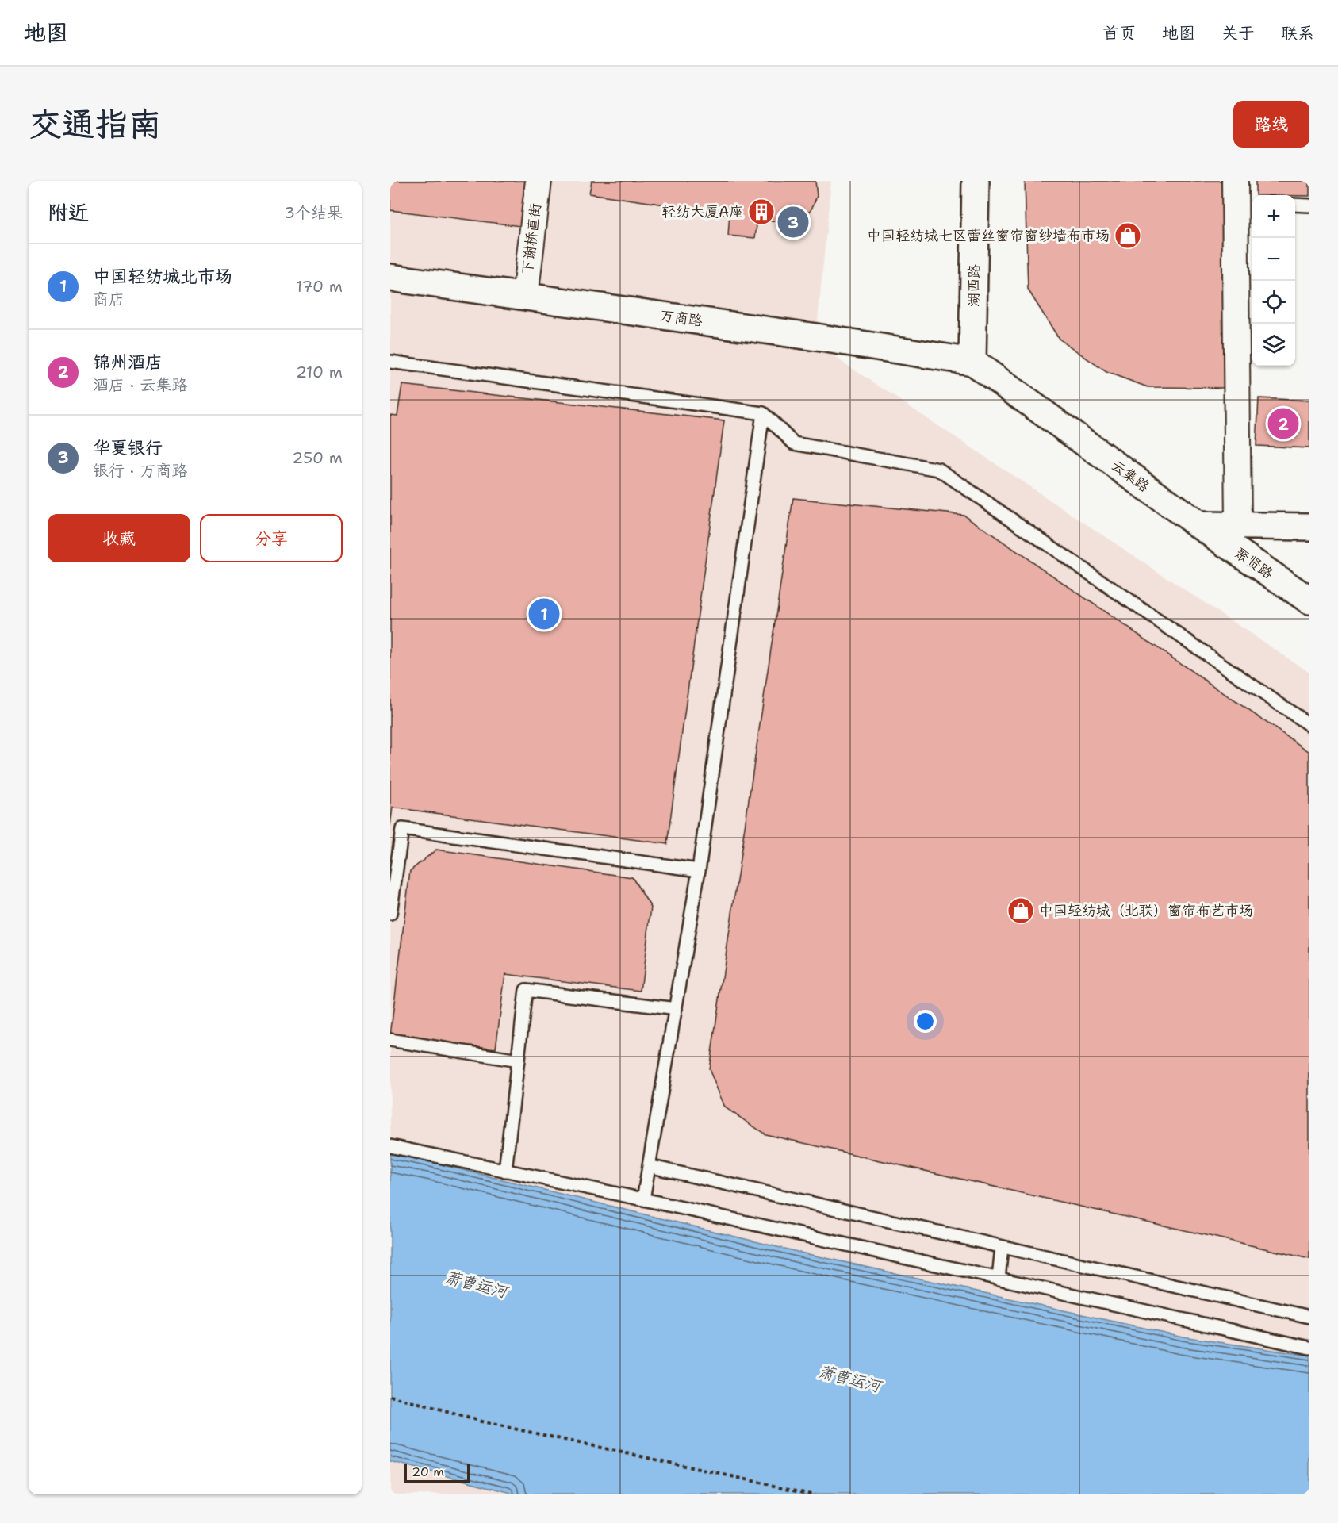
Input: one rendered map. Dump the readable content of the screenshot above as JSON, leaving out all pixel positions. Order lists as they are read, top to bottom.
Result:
{
  "streets": {
    "street": [
      "下谢桥直街",
      "湖西路",
      "万商路",
      "云集路",
      "聚贤路"
    ]
  },
  "crossings": [
    ["下谢桥直街", "万商路"],
    ["湖西路", "万商路"],
    ["湖西路", "云集路"],
    ["万商路", "云集路"],
    ["云集路", "聚贤路"]
  ],
  "water": ["萧曹运河"],
  "places": {
    "building": ["轻纺大厦A座"],
    "shop": ["中国轻纺城七区蕾丝窗帘窗纱墙布市场", "中国轻纺城（北联）窗帘布艺市场"]
  },
  "scale_bar": "20 m",
  "page": {
    "header": "地图",
    "nav": [
      "首页",
      "地图",
      "关于",
      "联系"
    ],
    "buttons": [
      "路线",
      ["收藏", "分享"]
    ],
    "title": "交通指南",
    "heading": ["附近", "3个结果"],
    "map_buttons": ["+", "−"],
    "pins": ["3", "2", "1"],
    "list": [
      {
        "mark": "1",
        "name": "中国轻纺城北市场",
        "note": "商店",
        "value": "170 m"
      },
      {
        "mark": "2",
        "name": "锦州酒店",
        "note": "酒店 · 云集路",
        "value": "210 m"
      },
      {
        "mark": "3",
        "name": "华夏银行",
        "note": "银行 · 万商路",
        "value": "250 m"
      }
    ],
    "scale": "20 m"
  }
}
